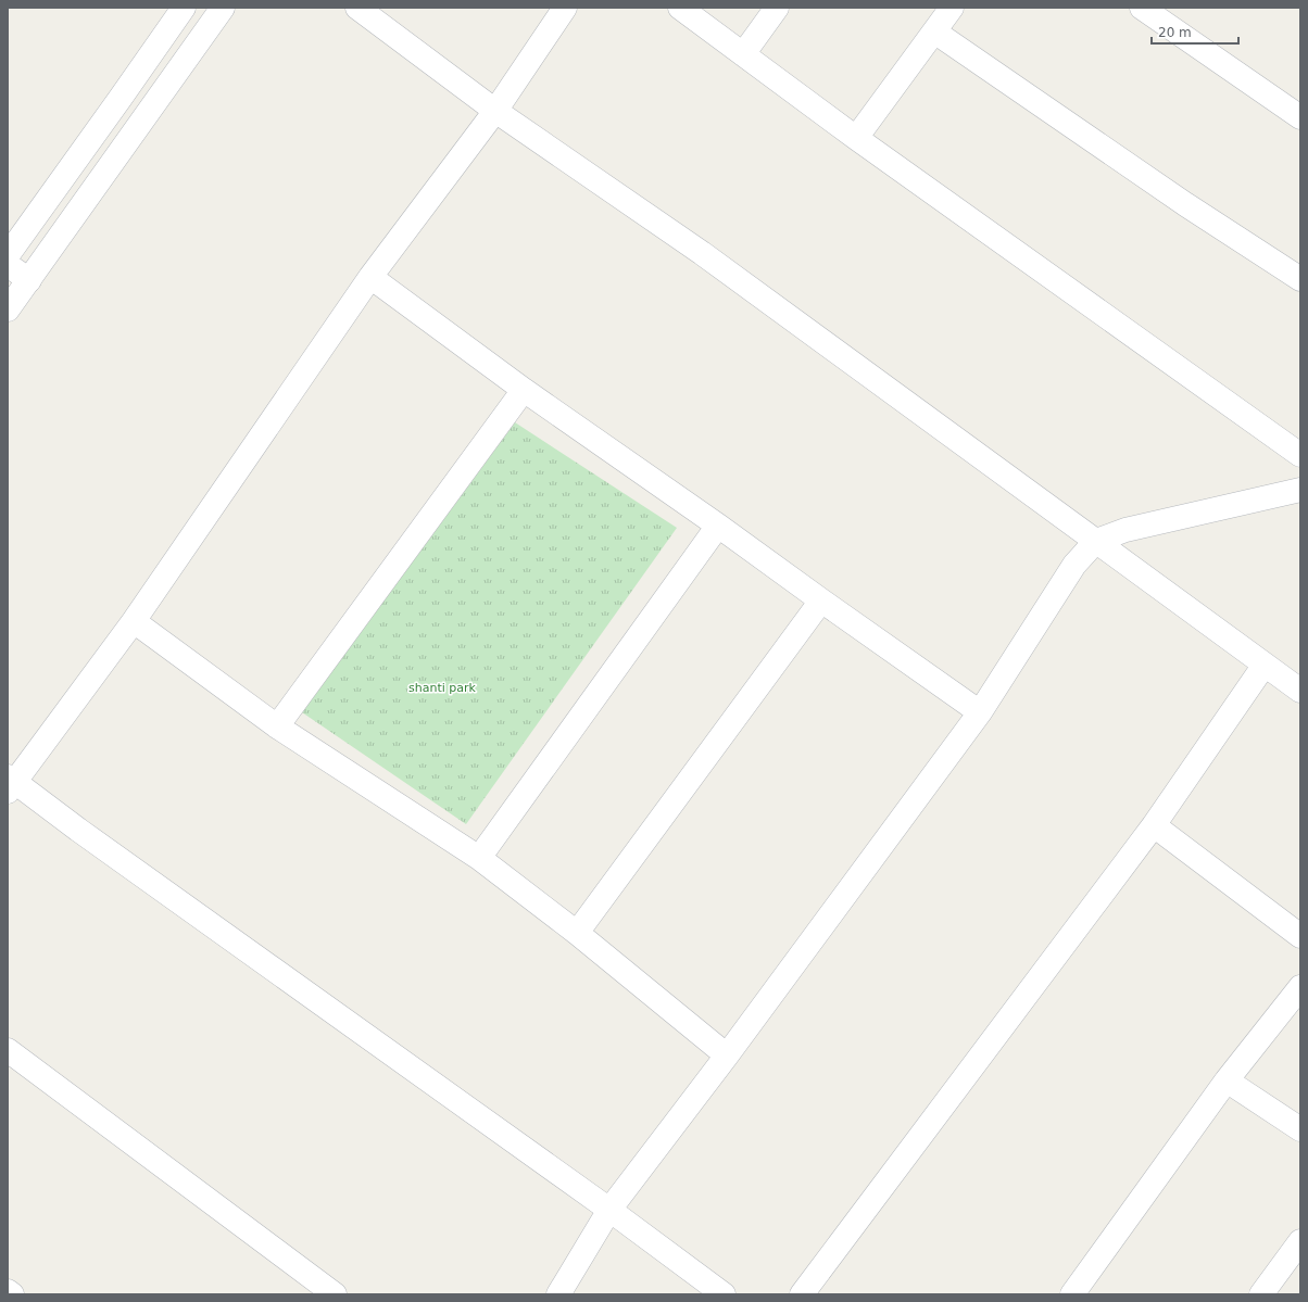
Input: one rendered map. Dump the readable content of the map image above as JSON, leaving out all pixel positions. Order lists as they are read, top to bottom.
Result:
{
  "parks": ["shanti park"],
  "scale_bar": "20 m"
}
